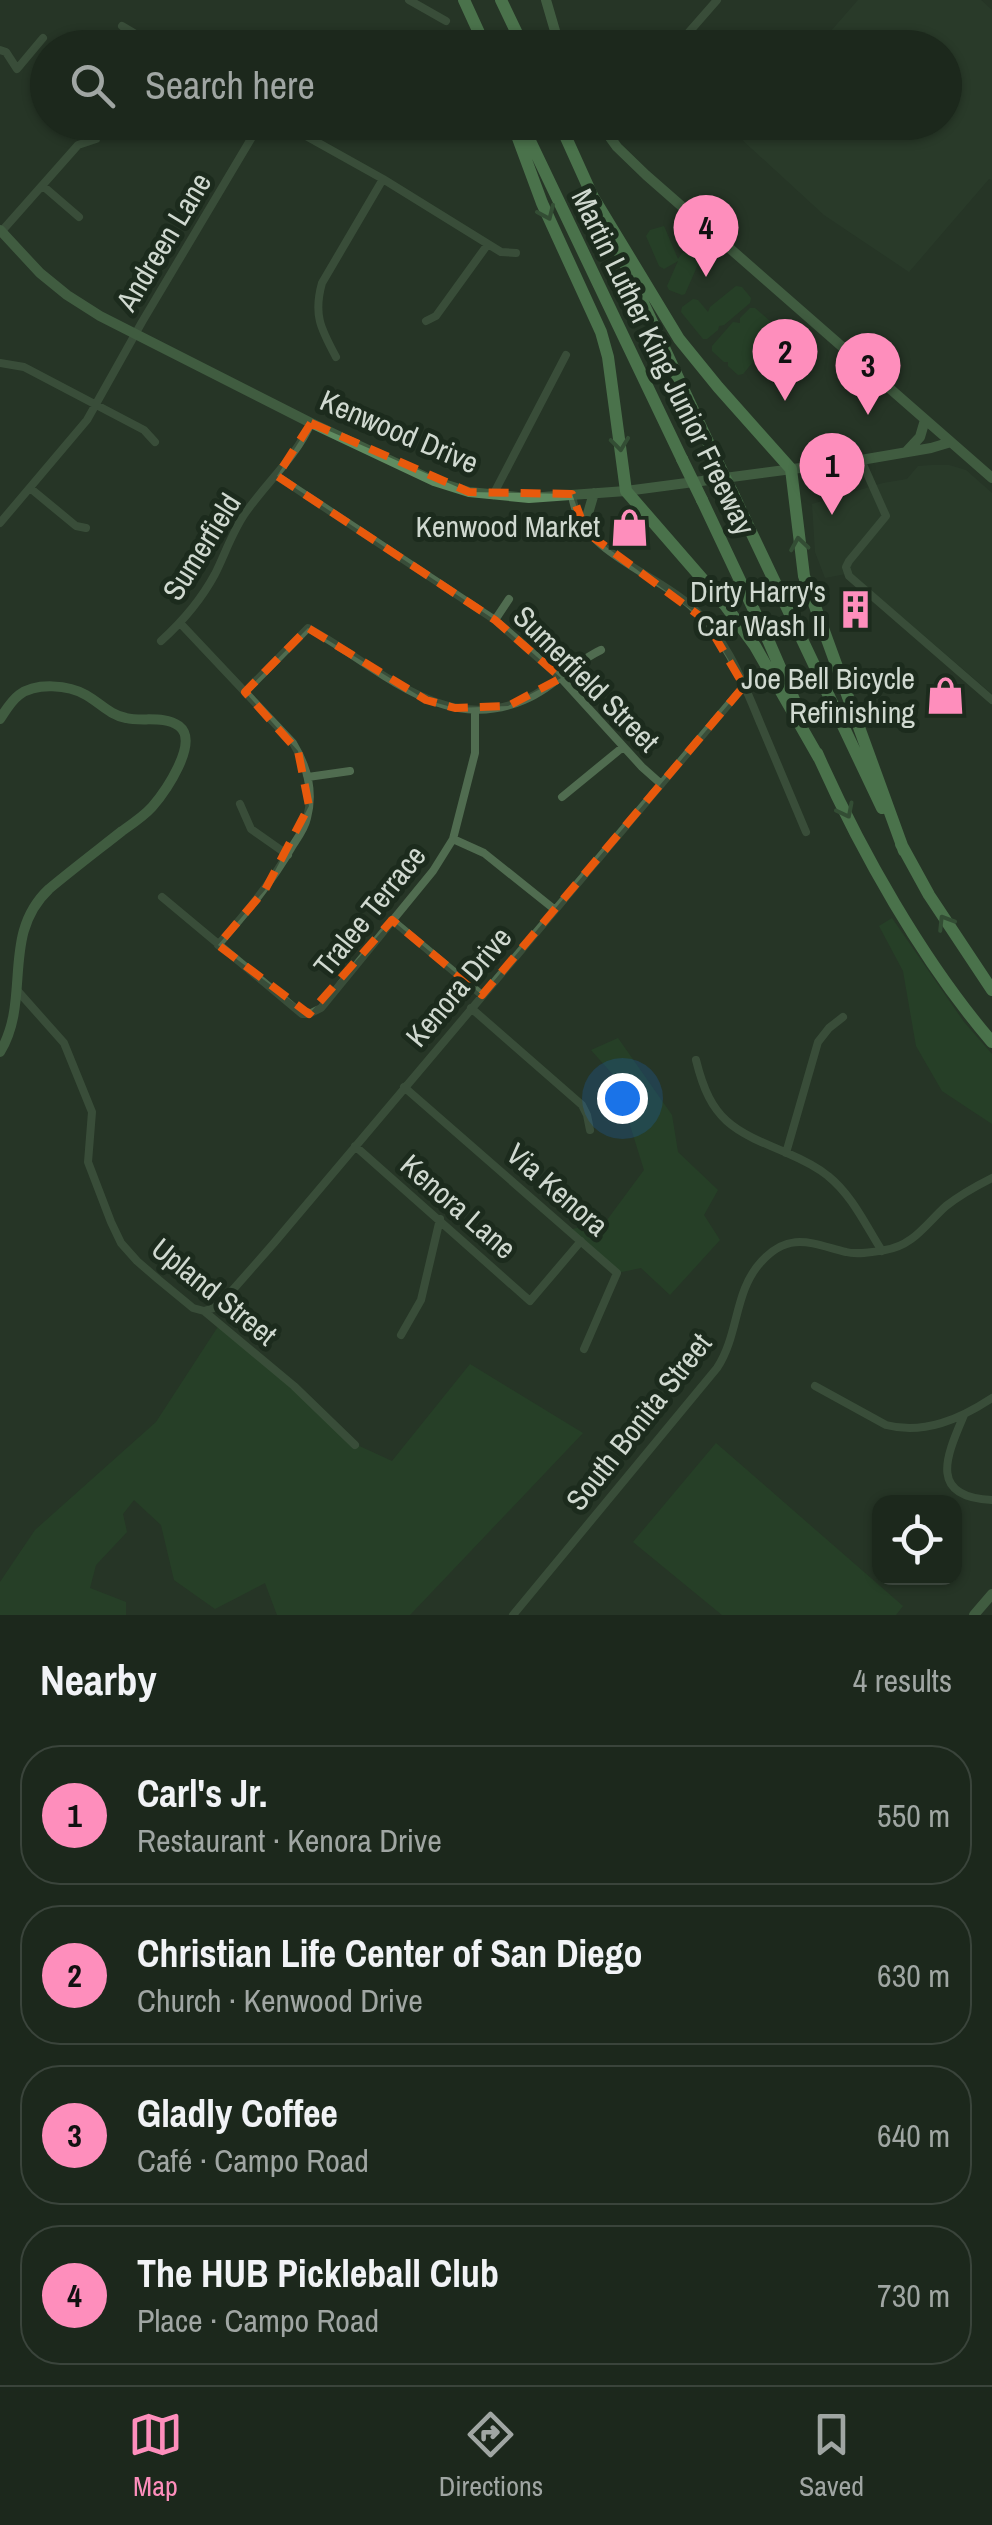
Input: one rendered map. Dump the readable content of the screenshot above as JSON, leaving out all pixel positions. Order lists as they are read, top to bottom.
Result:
{
  "streets": {
    "highway": ["Martin Luther King Junior Freeway"],
    "main road": ["Kenwood Drive"],
    "street": [
      "Andreen Lane",
      "Sumerfield",
      "Sumerfield Street",
      "Tralee Terrace",
      "Kenora Drive",
      "Via Kenora",
      "Kenora Lane",
      "Upland Street",
      "South Bonita Street"
    ]
  },
  "crossings": [
    ["Andreen Lane", "Kenwood Drive"],
    ["Kenwood Drive", "Sumerfield"],
    ["Sumerfield", "Sumerfield Street"],
    ["Sumerfield Street", "Kenora Drive"],
    ["Kenora Drive", "Via Kenora"],
    ["Kenora Drive", "Kenora Lane"],
    ["Kenora Drive", "Upland Street"],
    ["Via Kenora", "Kenora Lane"]
  ],
  "places": {
    "shop": ["Kenwood Market", "Joe Bell Bicycle Refinishing"],
    "building": ["Dirty Harry's Car Wash II"]
  },
  "page": {
    "search": "Search here",
    "pins": [
      "4",
      "2",
      "3",
      "1"
    ],
    "heading": ["Nearby", "4 results"],
    "list": [
      {
        "mark": "1",
        "name": "Carl's Jr.",
        "note": "Restaurant · Kenora Drive",
        "value": "550 m"
      },
      {
        "mark": "2",
        "name": "Christian Life Center of San Diego",
        "note": "Church · Kenwood Drive",
        "value": "630 m"
      },
      {
        "mark": "3",
        "name": "Gladly Coffee",
        "note": "Café · Campo Road",
        "value": "640 m"
      },
      {
        "mark": "4",
        "name": "The HUB Pickleball Club",
        "note": "Place · Campo Road",
        "value": "730 m"
      }
    ],
    "nav": ["Map", "Directions", "Saved"]
  }
}
